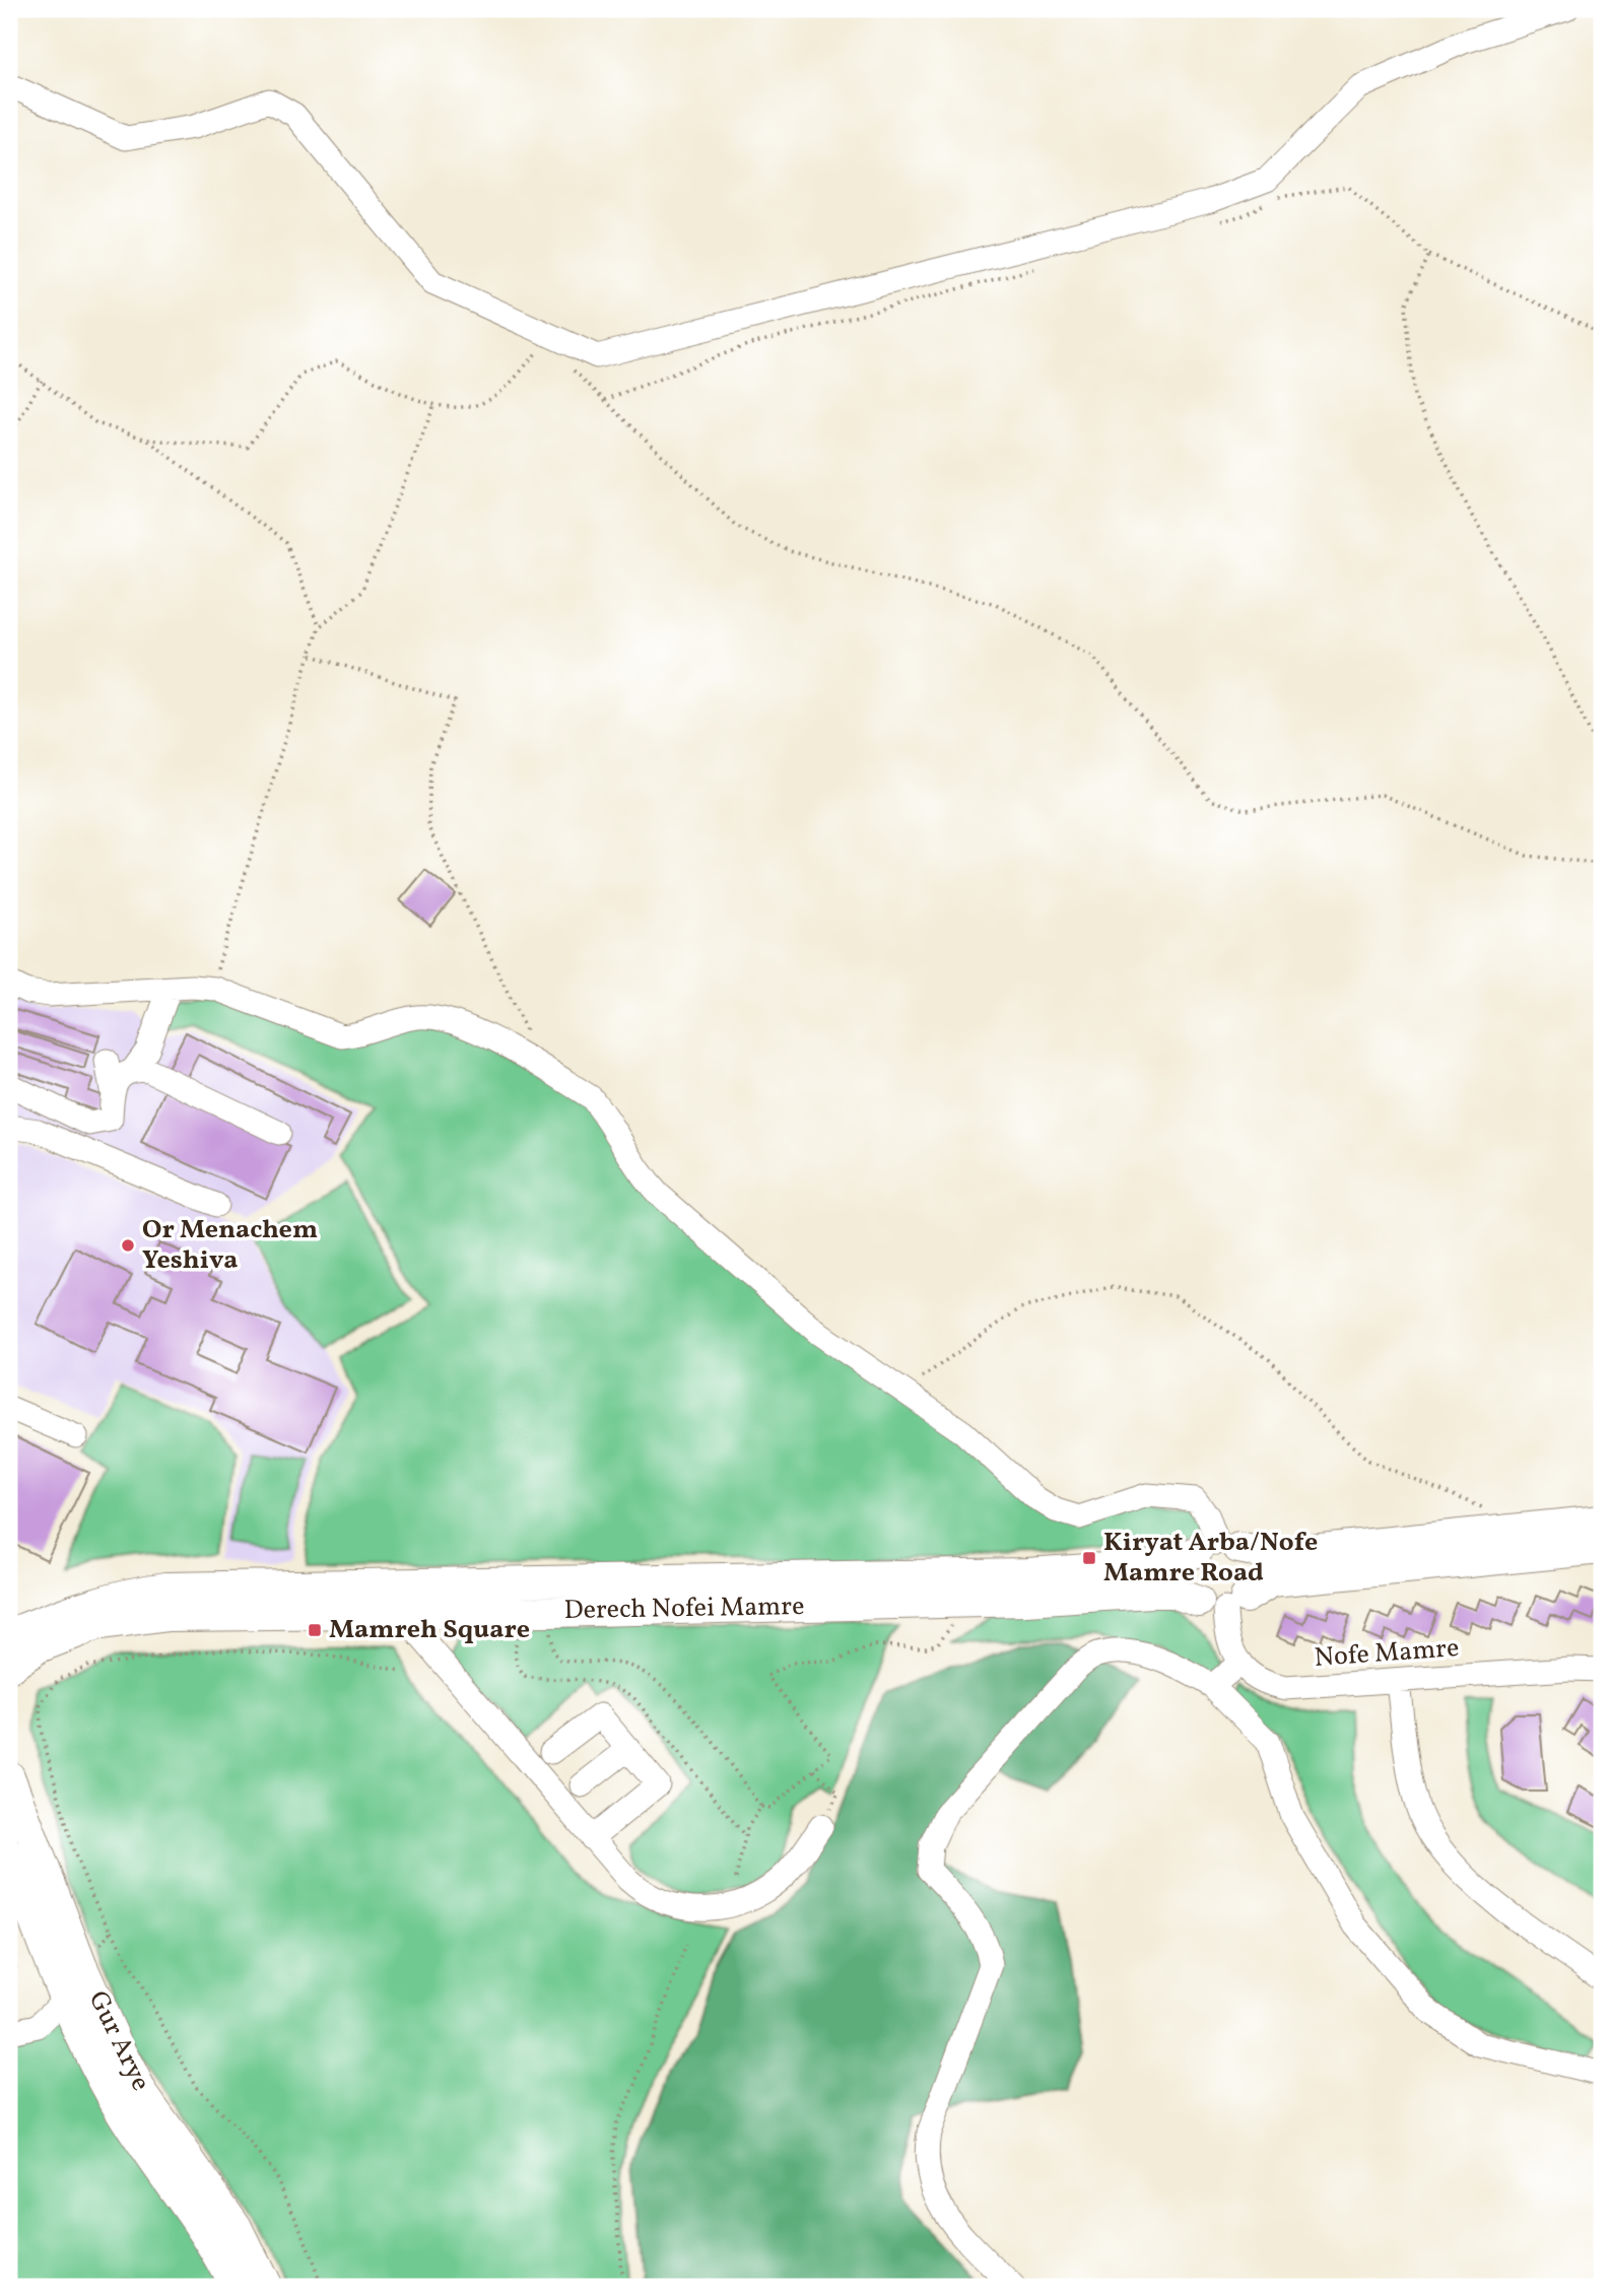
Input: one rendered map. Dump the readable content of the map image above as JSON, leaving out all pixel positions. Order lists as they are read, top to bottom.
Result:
{
  "streets": {
    "main road": ["Derech Nofei Mamre", "Gur Arye"],
    "street": ["Nofe Mamre"]
  },
  "crossings": [
    ["Derech Nofei Mamre", "Nofe Mamre"]
  ],
  "places": {
    "other": ["Or Menachem Yeshiva"],
    "transit": ["Kiryat Arba/Nofe Mamre Road", "Mamreh Square"]
  }
}
